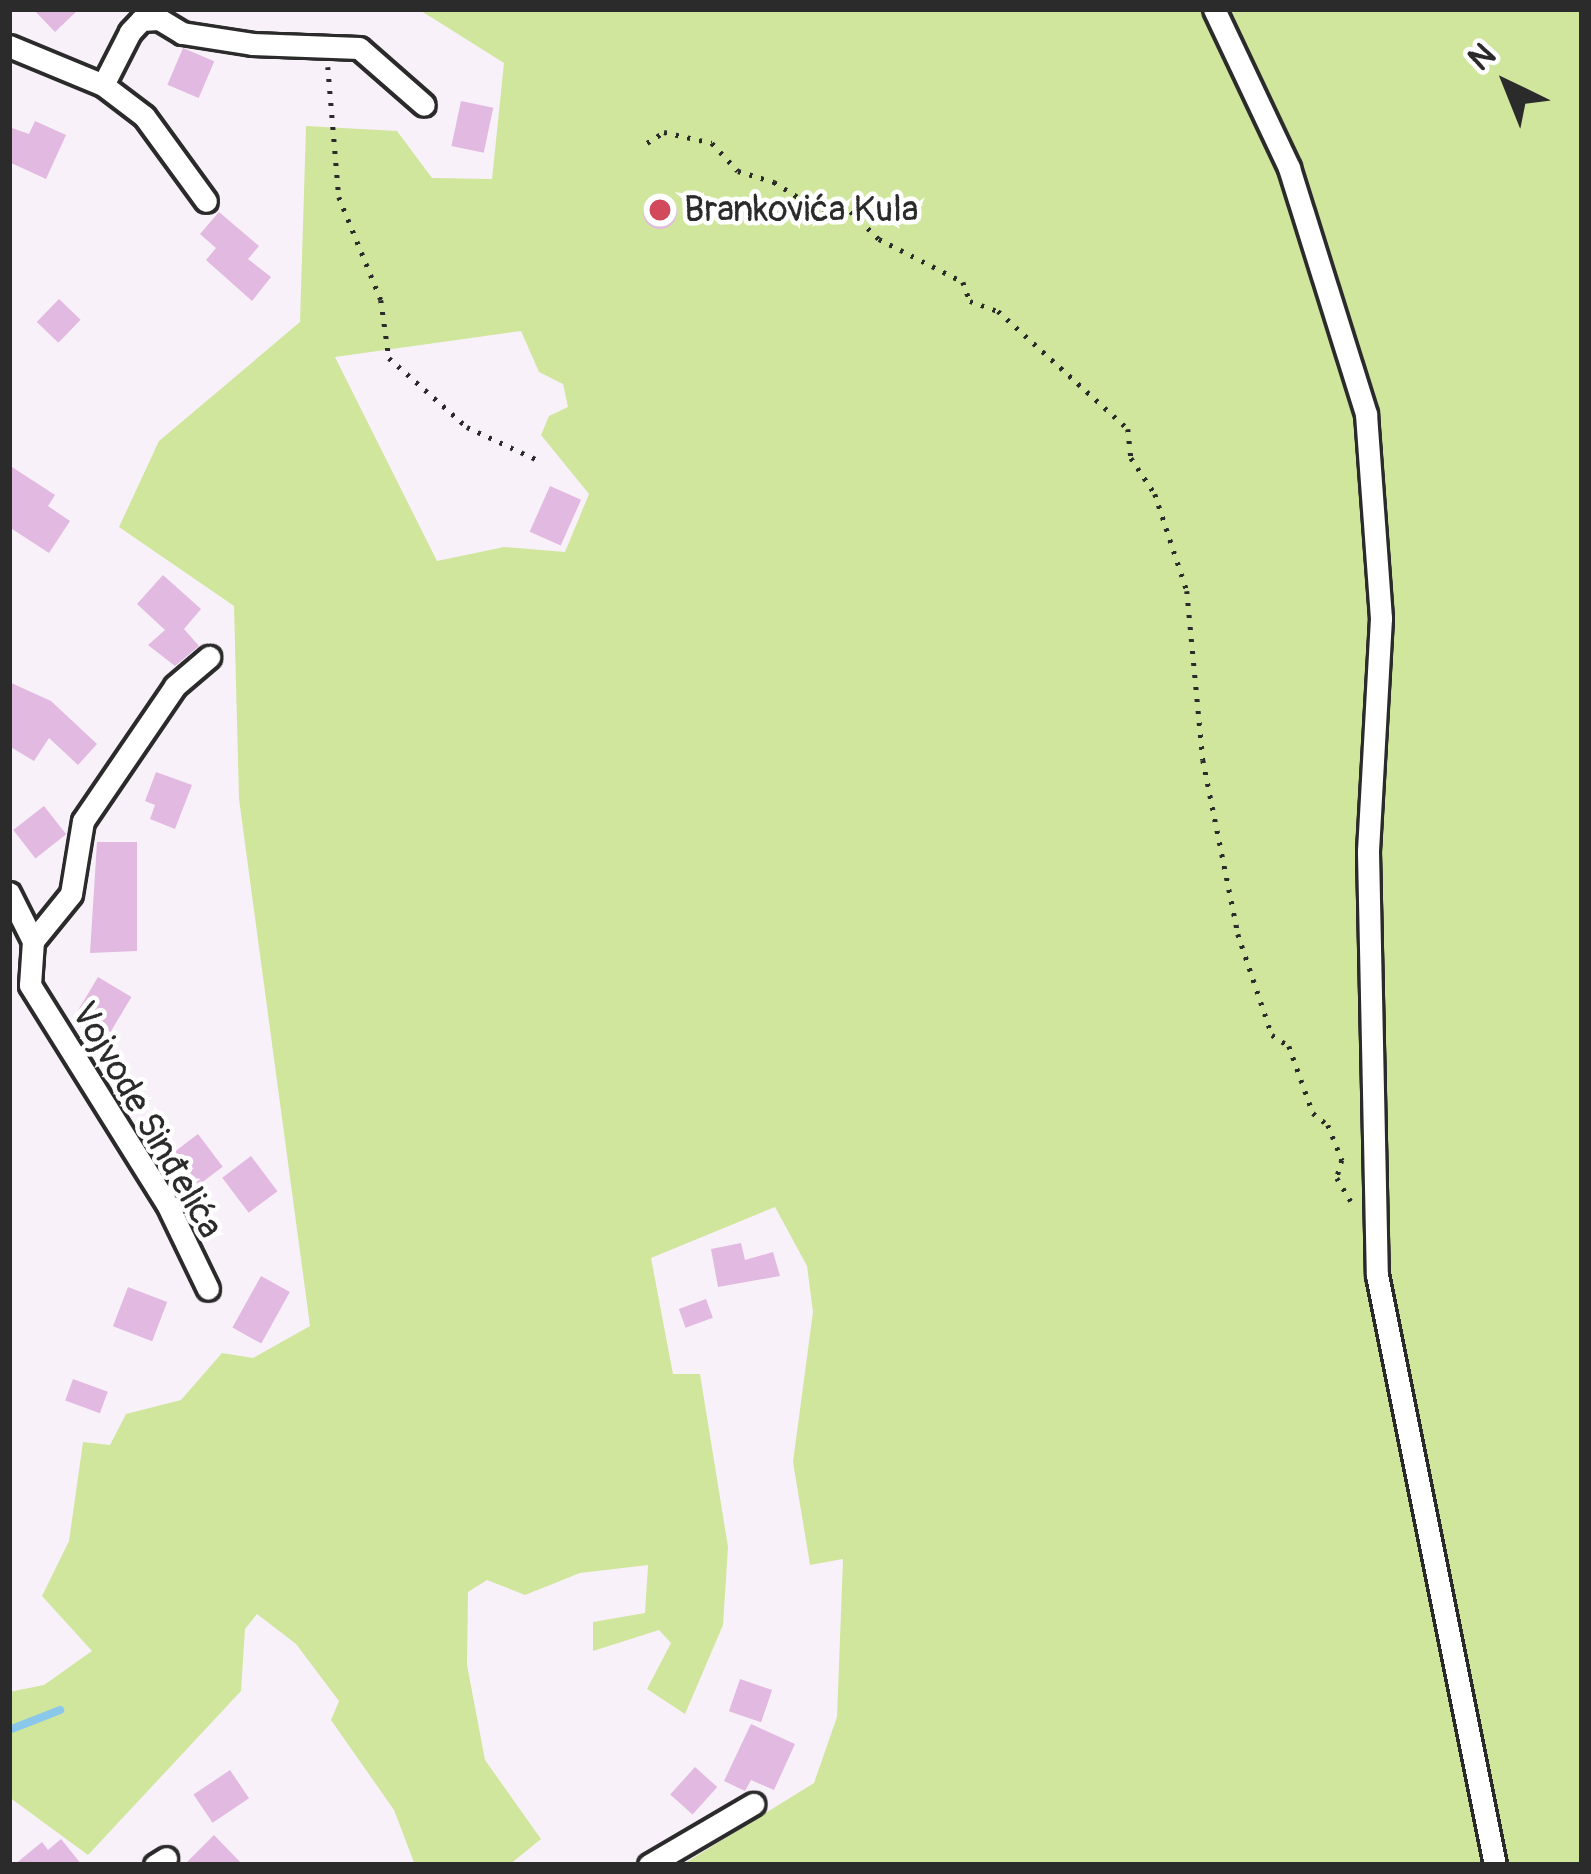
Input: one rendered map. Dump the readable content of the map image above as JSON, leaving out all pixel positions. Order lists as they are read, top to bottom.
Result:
{
  "streets": {
    "street": ["Vojvode Sinđelića"]
  },
  "places": ["Brankovića Kula"],
  "north": "top left"
}
